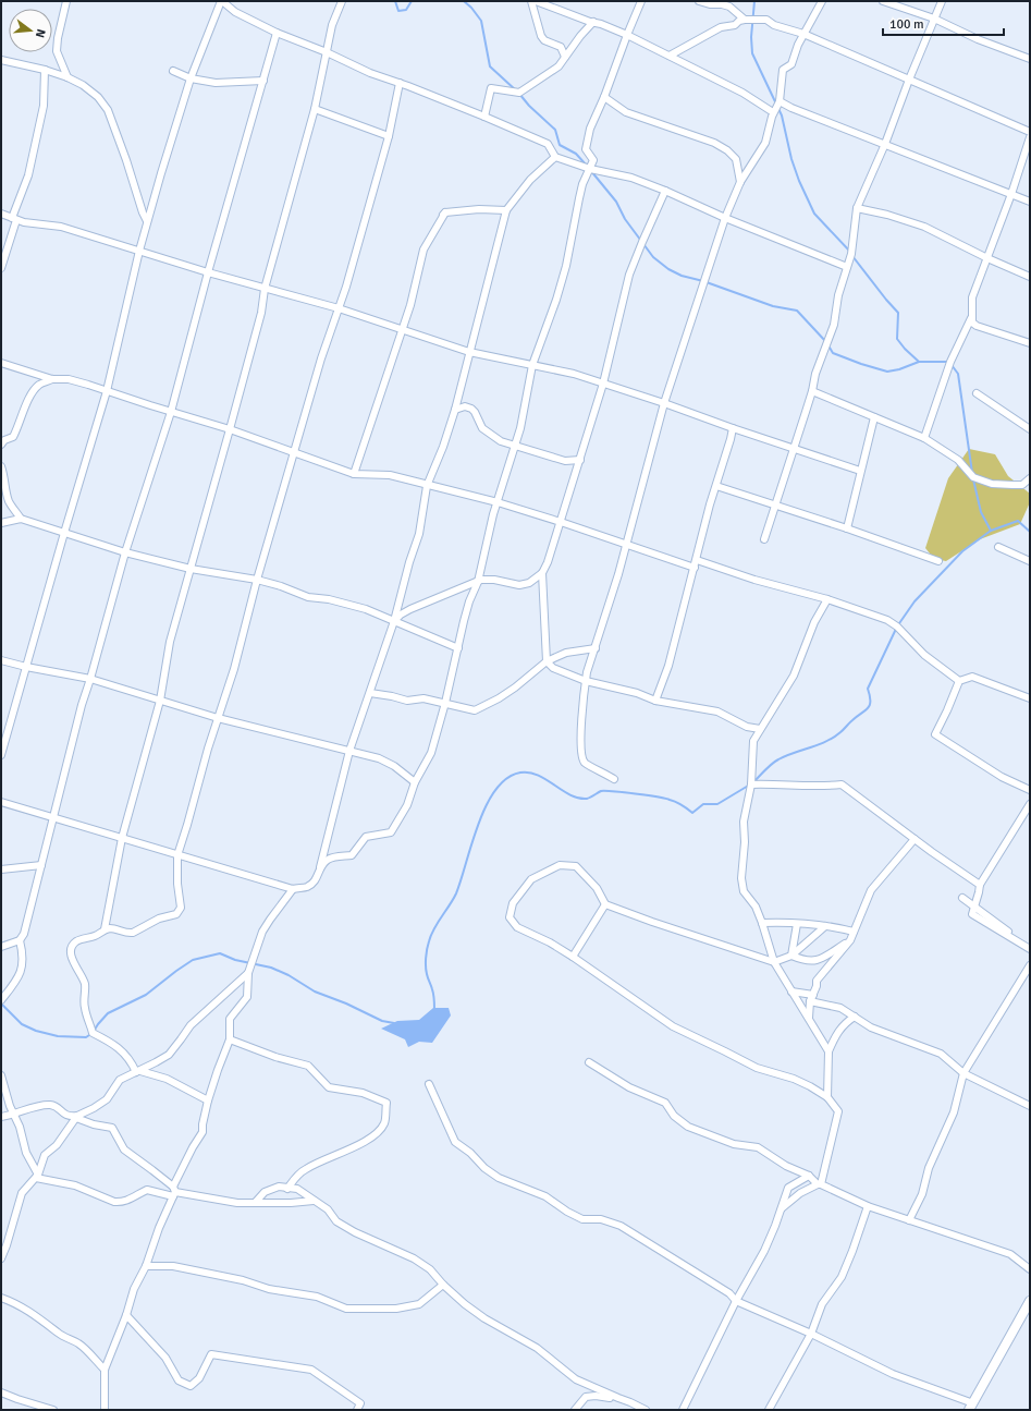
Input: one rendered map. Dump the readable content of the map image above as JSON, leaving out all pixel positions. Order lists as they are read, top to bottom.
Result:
{
  "scale_bar": "100 m",
  "north": "right"
}
